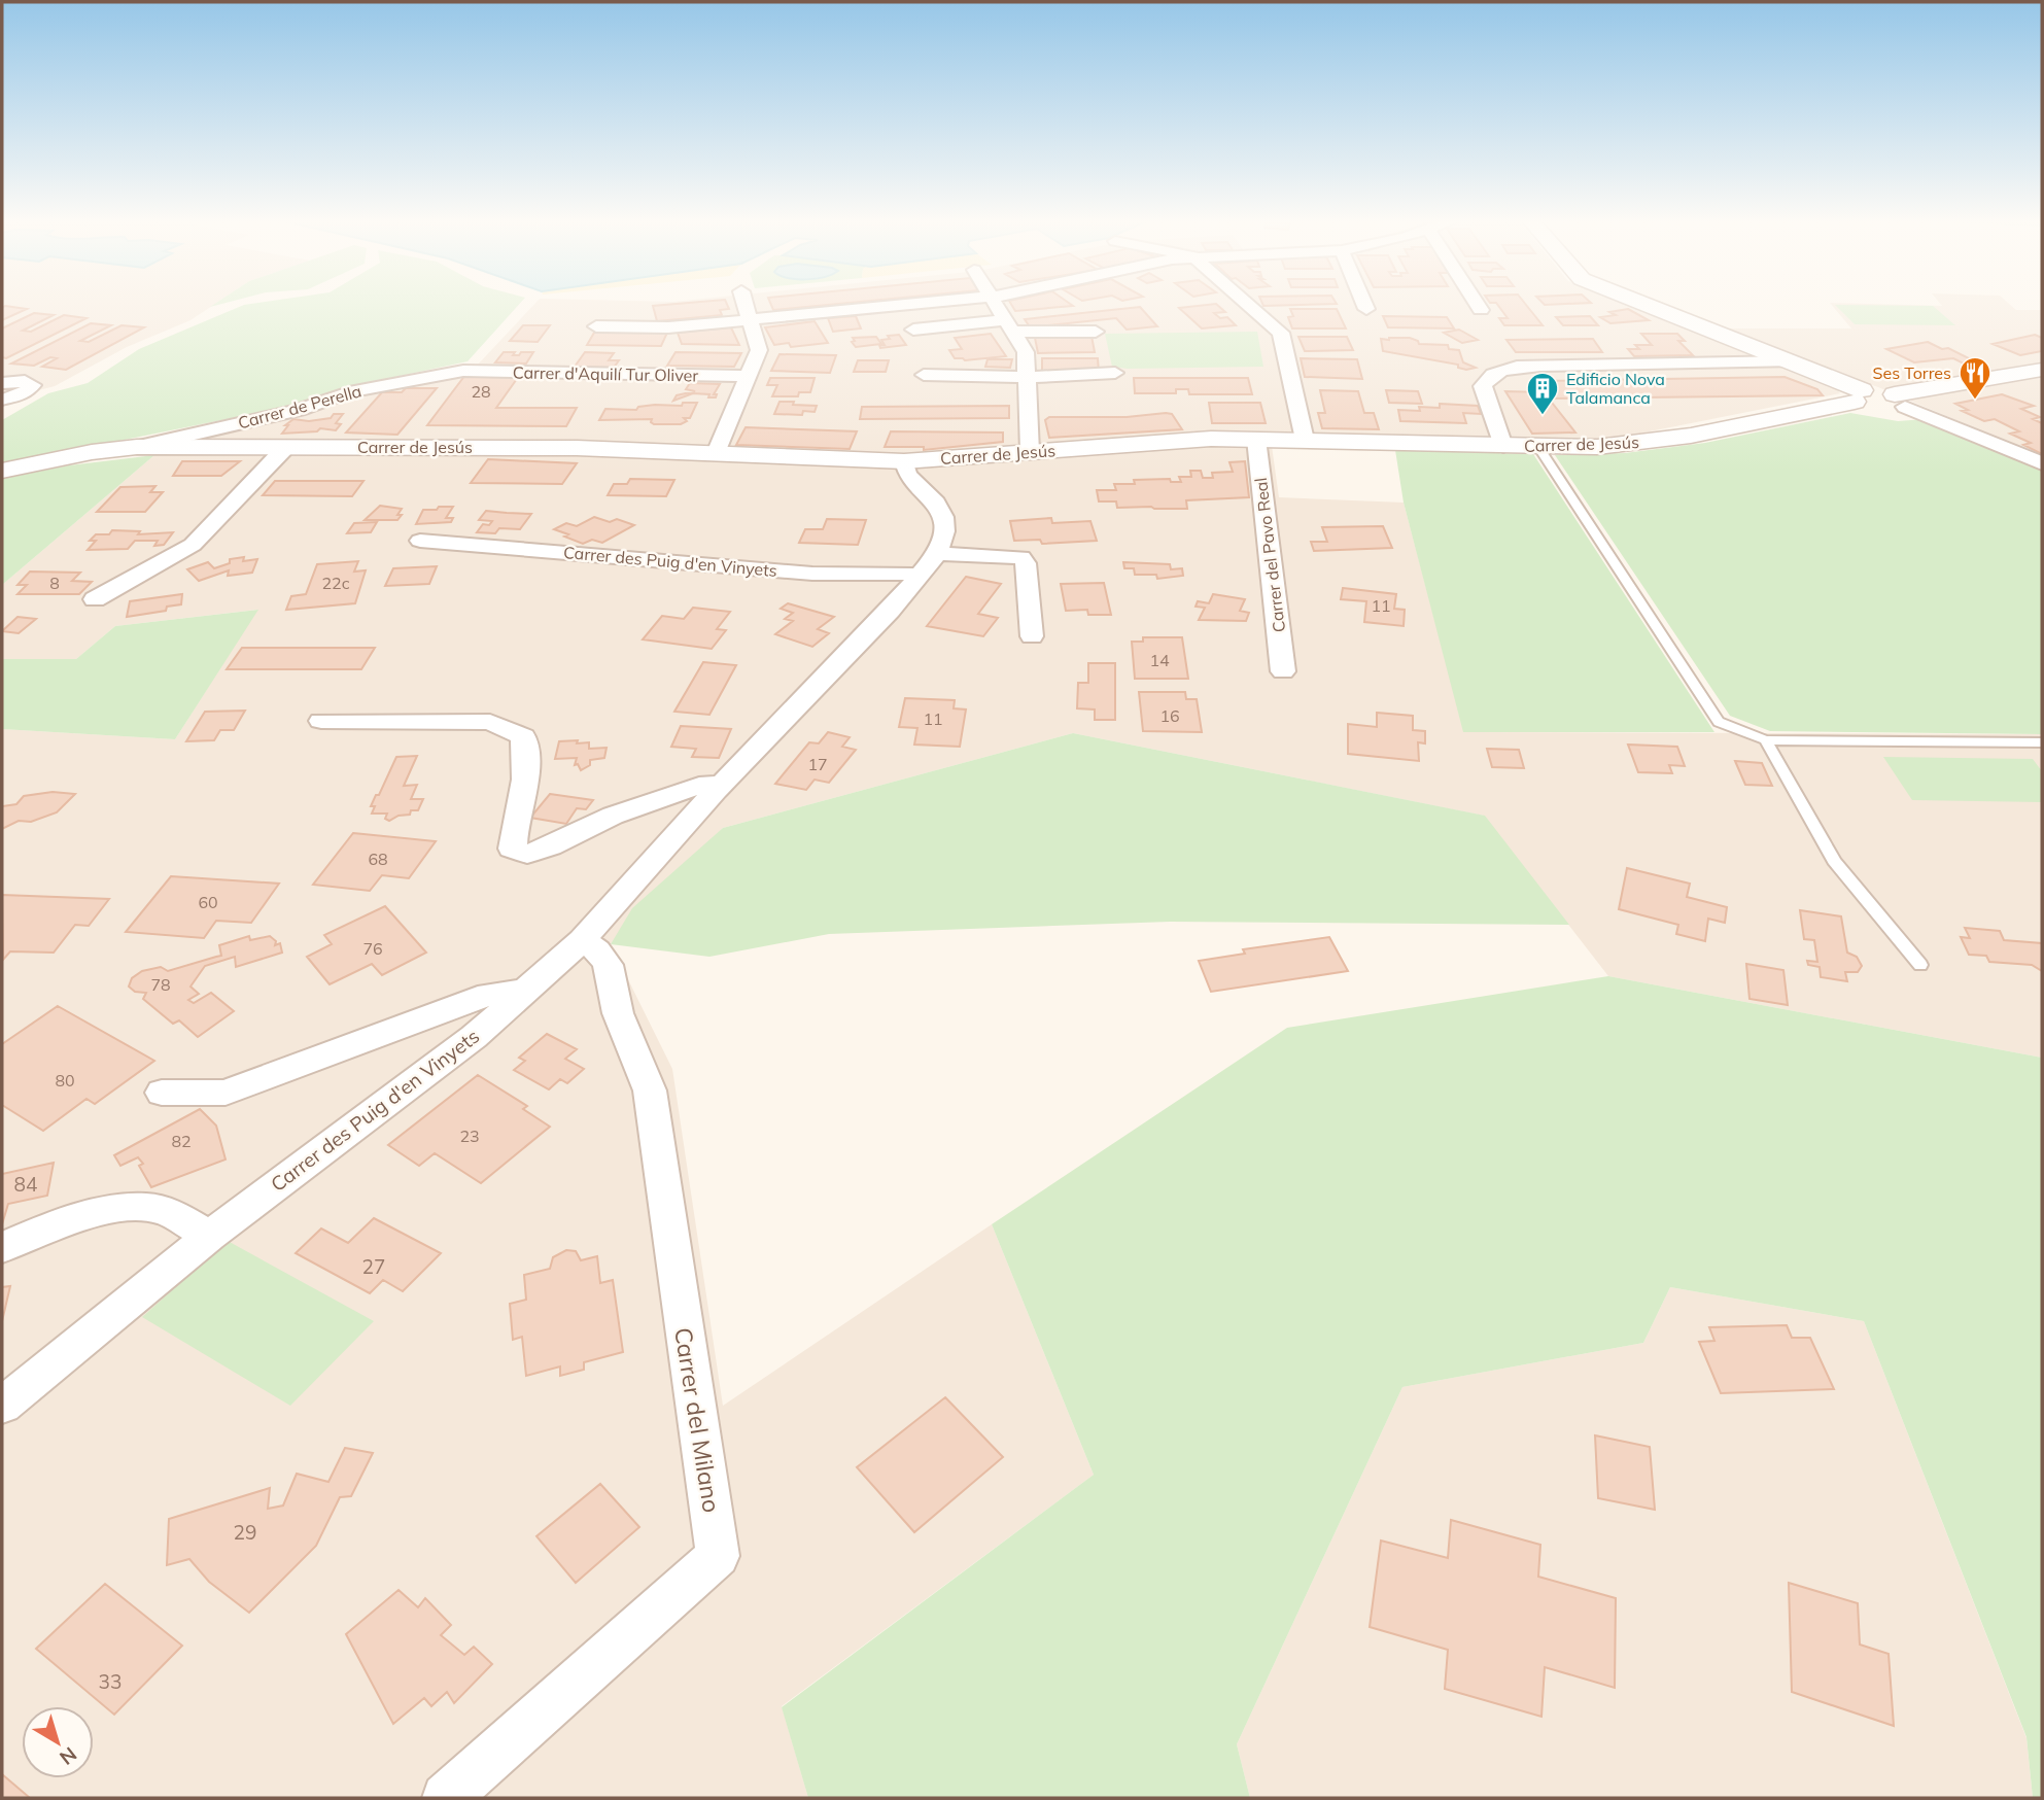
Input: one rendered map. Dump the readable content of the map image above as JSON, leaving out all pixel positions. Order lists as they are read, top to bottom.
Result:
{
  "streets": {
    "street": [
      "Carrer d'Aquilí Tur Oliver",
      "Carrer de Perella",
      "Carrer de Jesús",
      "Carrer del Pavo Real",
      "Carrer des Puig d'en Vinyets",
      "Carrer del Milano"
    ]
  },
  "crossings": [
    ["Carrer d'Aquilí Tur Oliver", "Carrer de Perella"],
    ["Carrer de Perella", "Carrer de Jesús"],
    ["Carrer de Jesús", "Carrer del Pavo Real"],
    ["Carrer de Jesús", "Carrer des Puig d'en Vinyets"],
    ["Carrer des Puig d'en Vinyets", "Carrer del Milano"]
  ],
  "places": {
    "restaurant": ["Ses Torres"],
    "building": ["Edificio Nova Talamanca"]
  },
  "house_numbers": [
    "28",
    "8",
    "22c",
    "11",
    "14",
    "16",
    "11",
    "17",
    "68",
    "60",
    "76",
    "78",
    "80",
    "23",
    "82",
    "84",
    "27",
    "29",
    "33"
  ],
  "north": "bottom right"
}
